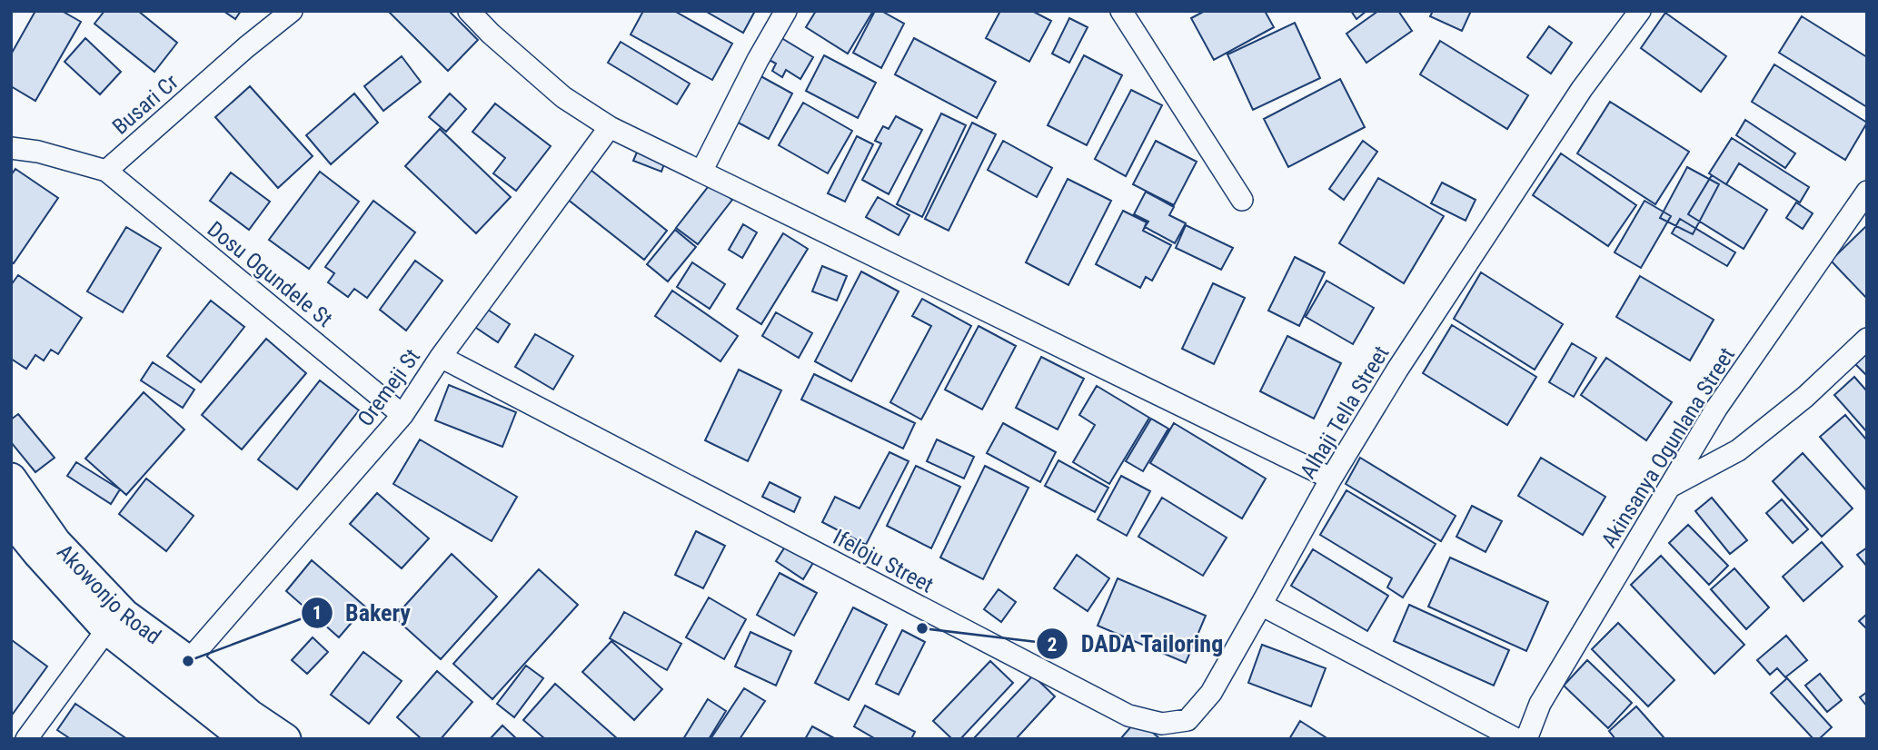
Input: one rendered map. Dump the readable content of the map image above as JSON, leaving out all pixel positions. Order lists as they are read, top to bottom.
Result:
{
  "streets": {
    "main road": ["Akowonjo Road"],
    "street": [
      "Busari Cr",
      "Dosu Ogundele St",
      "Oremeji St",
      "Alhaji Tella Street",
      "Akinsanya Ogunlana Street",
      "Ifeloju Street"
    ]
  },
  "crossings": [
    ["Busari Cr", "Dosu Ogundele St"],
    ["Dosu Ogundele St", "Oremeji St"],
    ["Oremeji St", "Ifeloju Street"],
    ["Oremeji St", "Akowonjo Road"],
    ["Alhaji Tella Street", "Ifeloju Street"]
  ],
  "places": ["DADA Tailoring", "Bakery"]
}
